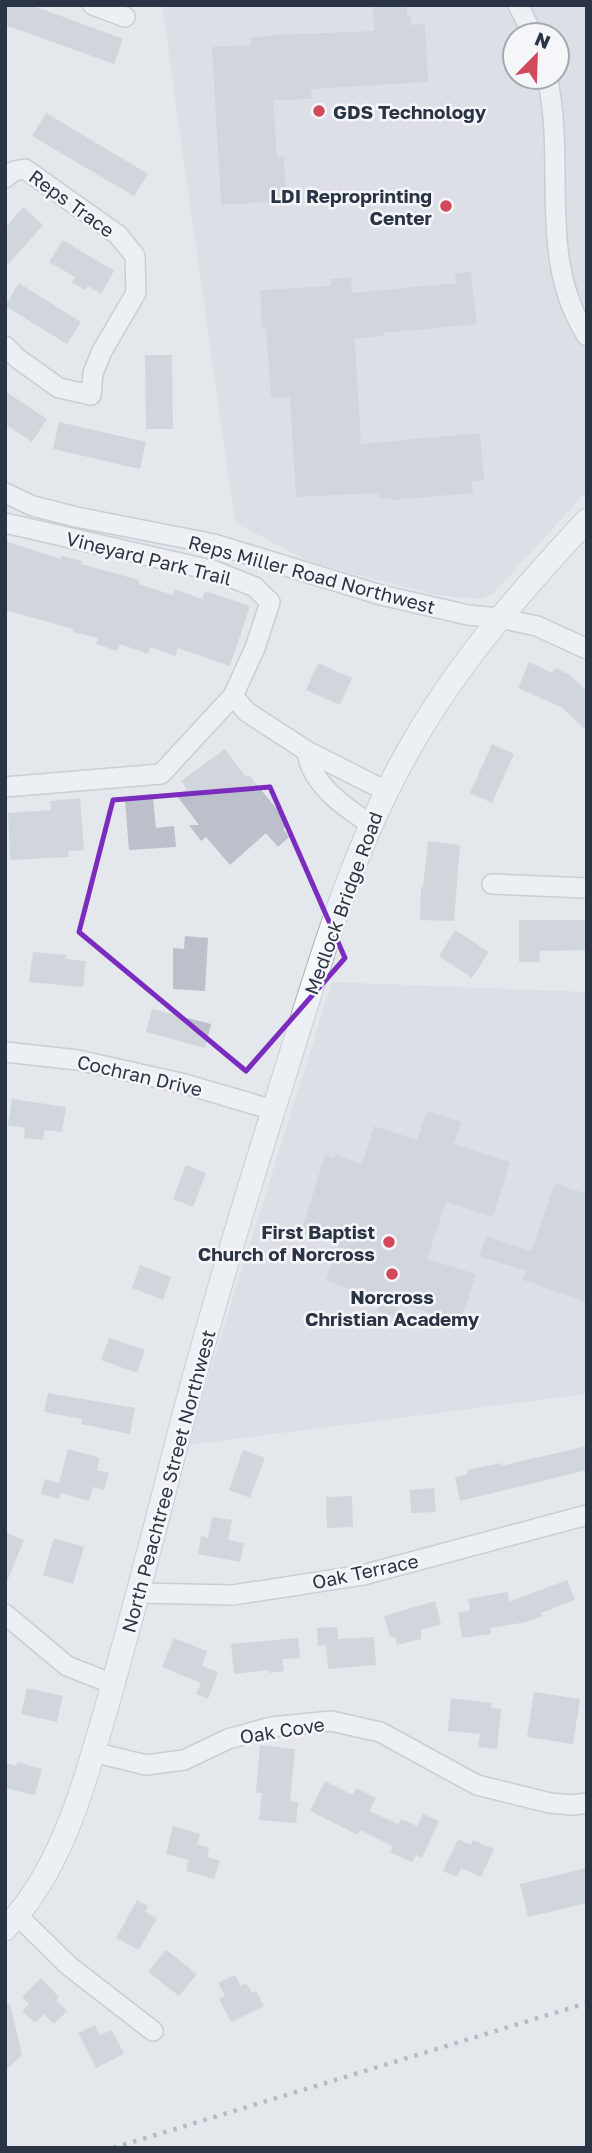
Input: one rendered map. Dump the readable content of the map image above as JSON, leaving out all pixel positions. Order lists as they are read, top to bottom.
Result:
{
  "streets": {
    "street": [
      "Reps Trace",
      "Vineyard Park Trail",
      "Reps Miller Road Northwest",
      "Medlock Bridge Road",
      "Cochran Drive",
      "North Peachtree Street Northwest",
      "Oak Terrace",
      "Oak Cove"
    ]
  },
  "crossings": [
    ["Reps Miller Road Northwest", "Medlock Bridge Road"],
    ["Medlock Bridge Road", "North Peachtree Street Northwest"],
    ["Cochran Drive", "North Peachtree Street Northwest"],
    ["North Peachtree Street Northwest", "Oak Terrace"],
    ["North Peachtree Street Northwest", "Oak Cove"]
  ],
  "places": [
    "GDS Technology",
    "LDI Reproprinting Center",
    "First Baptist Church of Norcross",
    "Norcross Christian Academy"
  ],
  "north": "top right"
}
